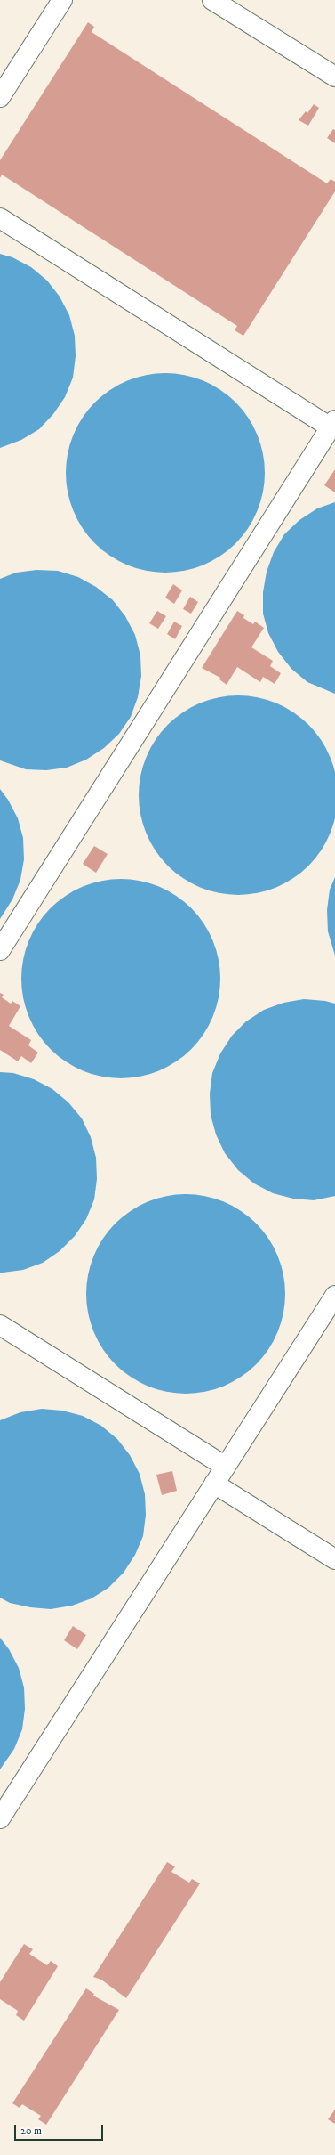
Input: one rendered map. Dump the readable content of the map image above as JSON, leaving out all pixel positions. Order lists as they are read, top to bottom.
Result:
{
  "scale_bar": "20 m"
}
